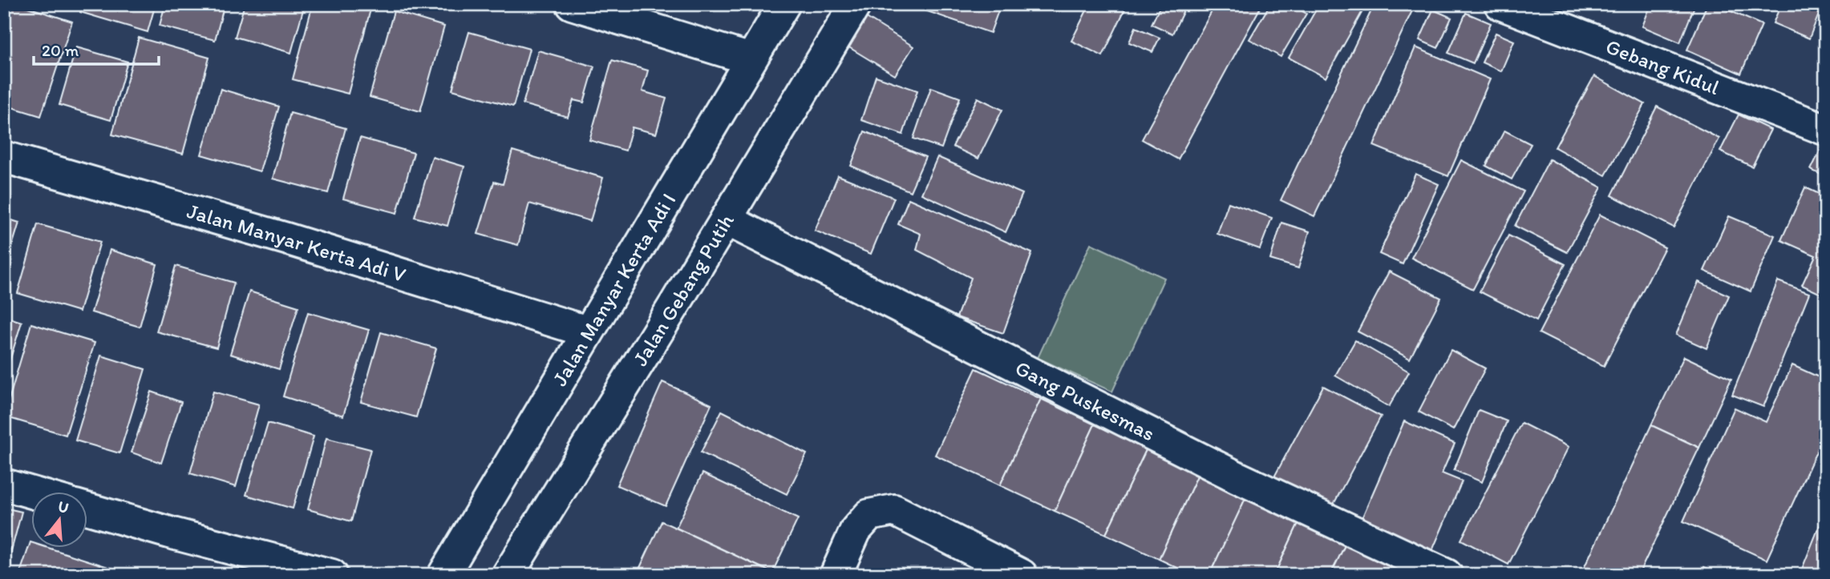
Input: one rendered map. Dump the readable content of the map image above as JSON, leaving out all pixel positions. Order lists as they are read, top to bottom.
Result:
{
  "streets": {
    "street": [
      "Gebang Kidul",
      "Jalan Manyar Kerta Adi V",
      "Jalan Manyar Kerta Adi I",
      "Jalan Gebang Putih",
      "Gang Puskesmas"
    ]
  },
  "crossings": [
    ["Jalan Manyar Kerta Adi V", "Jalan Manyar Kerta Adi I"],
    ["Jalan Gebang Putih", "Gang Puskesmas"]
  ],
  "scale_bar": "20 m",
  "north": "top"
}
